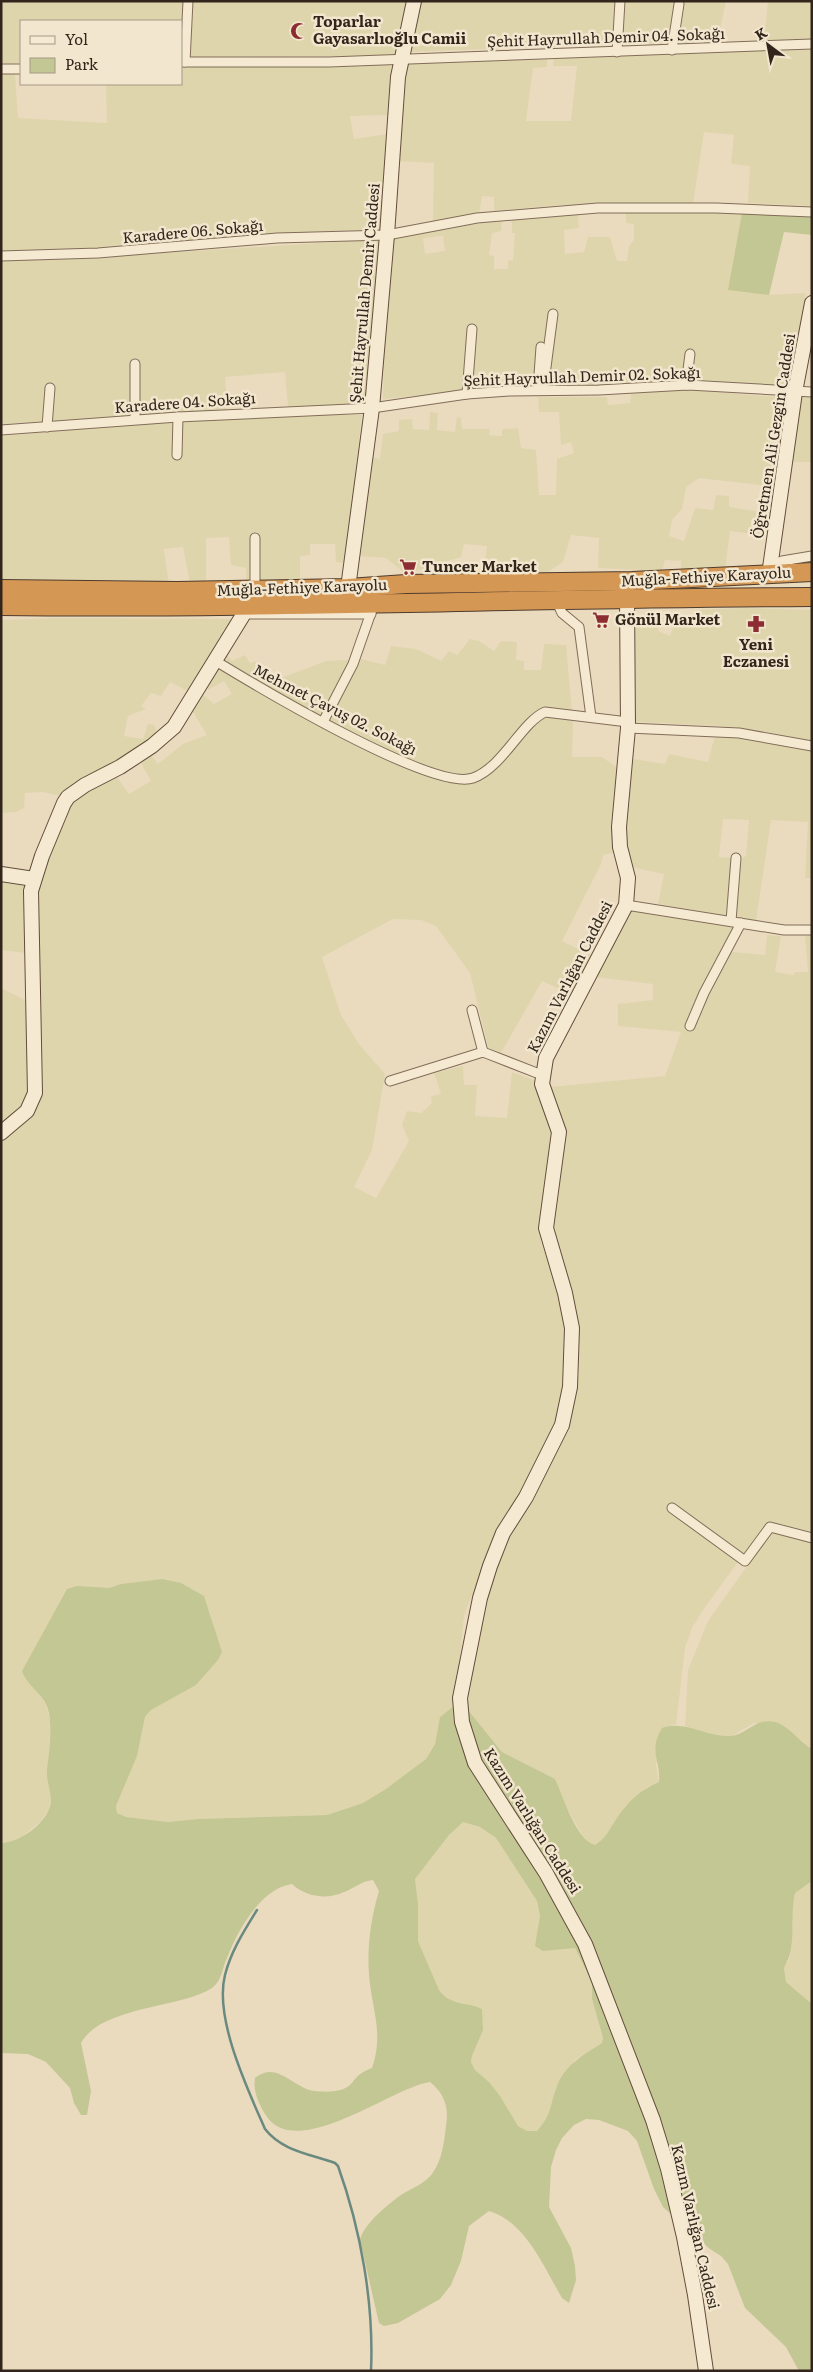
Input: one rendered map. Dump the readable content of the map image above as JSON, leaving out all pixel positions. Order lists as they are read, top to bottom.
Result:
{
  "streets": {
    "highway": ["Muğla-Fethiye Karayolu"],
    "street": [
      "Şehit Hayrullah Demir 04. Sokağı",
      "Karadere 06. Sokağı",
      "Şehit Hayrullah Demir Caddesi",
      "Şehit Hayrullah Demir 02. Sokağı",
      "Karadere 04. Sokağı",
      "Öğretmen Ali Gezgin Caddesi",
      "Mehmet Çavuş 02. Sokağı",
      "Kazım Varlığan Caddesi"
    ]
  },
  "crossings": [
    ["Şehit Hayrullah Demir 04. Sokağı", "Şehit Hayrullah Demir Caddesi"],
    ["Karadere 06. Sokağı", "Şehit Hayrullah Demir Caddesi"],
    ["Şehit Hayrullah Demir Caddesi", "Şehit Hayrullah Demir 02. Sokağı"],
    ["Şehit Hayrullah Demir Caddesi", "Karadere 04. Sokağı"],
    ["Şehit Hayrullah Demir Caddesi", "Muğla-Fethiye Karayolu"],
    ["Şehit Hayrullah Demir 02. Sokağı", "Karadere 04. Sokağı"],
    ["Şehit Hayrullah Demir 02. Sokağı", "Öğretmen Ali Gezgin Caddesi"],
    ["Öğretmen Ali Gezgin Caddesi", "Muğla-Fethiye Karayolu"],
    ["Muğla-Fethiye Karayolu", "Kazım Varlığan Caddesi"]
  ],
  "places": {
    "mosque": ["Toparlar Gayasarlıoğlu Camii"],
    "supermarket": ["Tuncer Market", "Gönül Market"],
    "pharmacy": ["Yeni Eczanesi"]
  },
  "legend": ["Yol", "Park"],
  "north": "top left"
}
